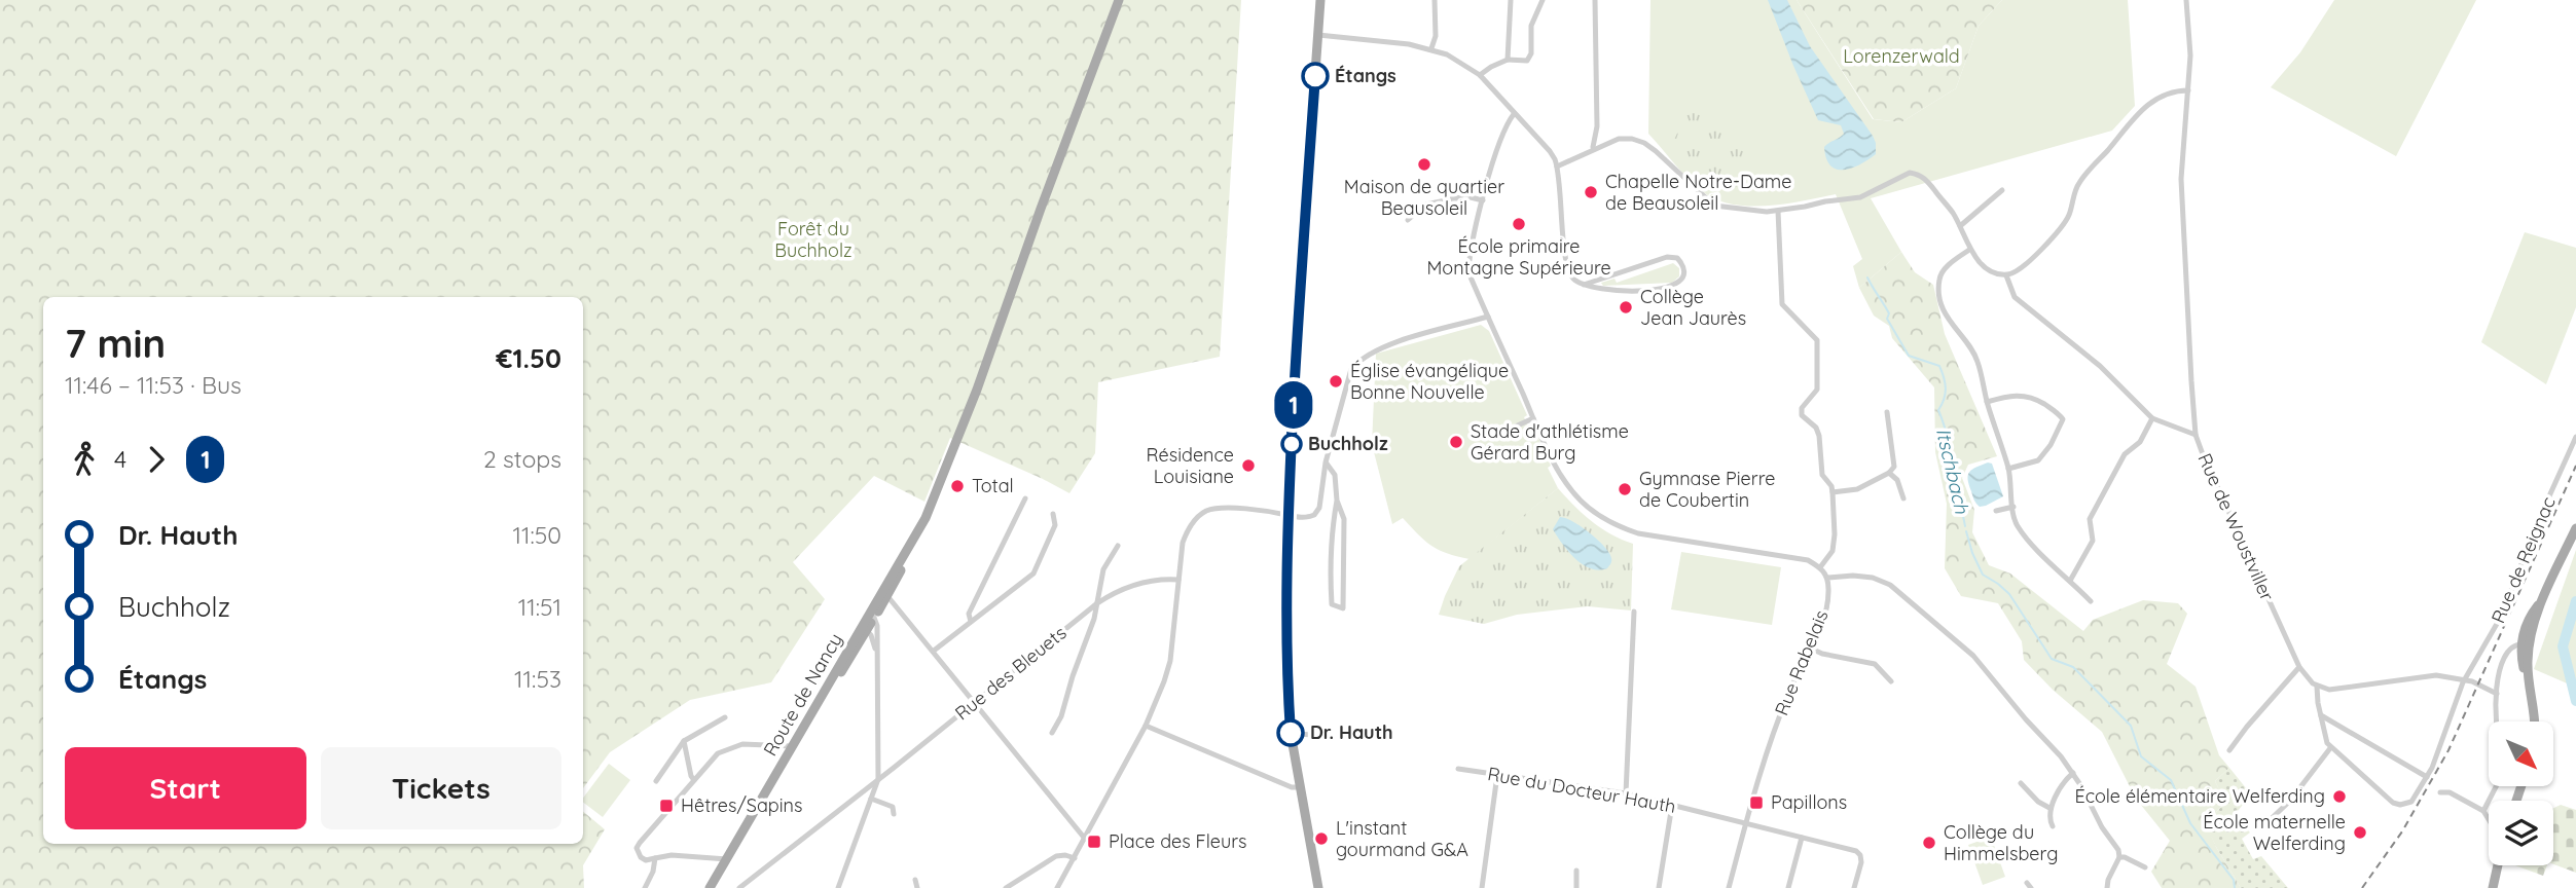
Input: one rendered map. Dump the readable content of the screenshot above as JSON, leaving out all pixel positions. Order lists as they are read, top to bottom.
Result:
{
  "streets": {
    "main road": ["Route de Nancy"],
    "street": [
      "Rue de Woustviller",
      "Rue de Reignac",
      "Rue Rabelais",
      "Rue des Bleuets",
      "Rue du Docteur Hauth"
    ]
  },
  "crossings": [
    ["Rue Rabelais", "Rue du Docteur Hauth"]
  ],
  "water": ["Itschbach"],
  "parks": ["Lorenzerwald", "Forêt du Buchholz"],
  "places": {
    "other": [
      "Étangs",
      "Maison de quartier Beausoleil",
      "Chapelle Notre-Dame de Beausoleil",
      "École primaire Montagne Supérieure",
      "Collège Jean Jaurès",
      "Église évangélique Bonne Nouvelle",
      "Stade d'athlétisme Gérard Burg",
      "Buchholz",
      "Résidence Louisiane",
      "Total",
      "Gymnase Pierre de Coubertin",
      "Dr. Hauth",
      "École élémentaire Welferding",
      "École maternelle Welferding",
      "L'instant gourmand G&A",
      "Collège du Himmelsberg"
    ],
    "transit": ["Papillons", "Hêtres/Sapins", "Place des Fleurs"]
  },
  "lines": ["bus line 1"],
  "north": "bottom right",
  "page": {
    "on_map": "1",
    "heading": ["7 min", "11:46 – 11:53 · Bus", "€1.50"],
    "legs": ["4", "1", "2 stops"],
    "list": [
      {
        "name": "Dr. Hauth",
        "value": "11:50"
      },
      {
        "name": "Buchholz",
        "value": "11:51"
      },
      {
        "name": "Étangs",
        "value": "11:53"
      }
    ],
    "buttons": ["Start", "Tickets"]
  }
}
